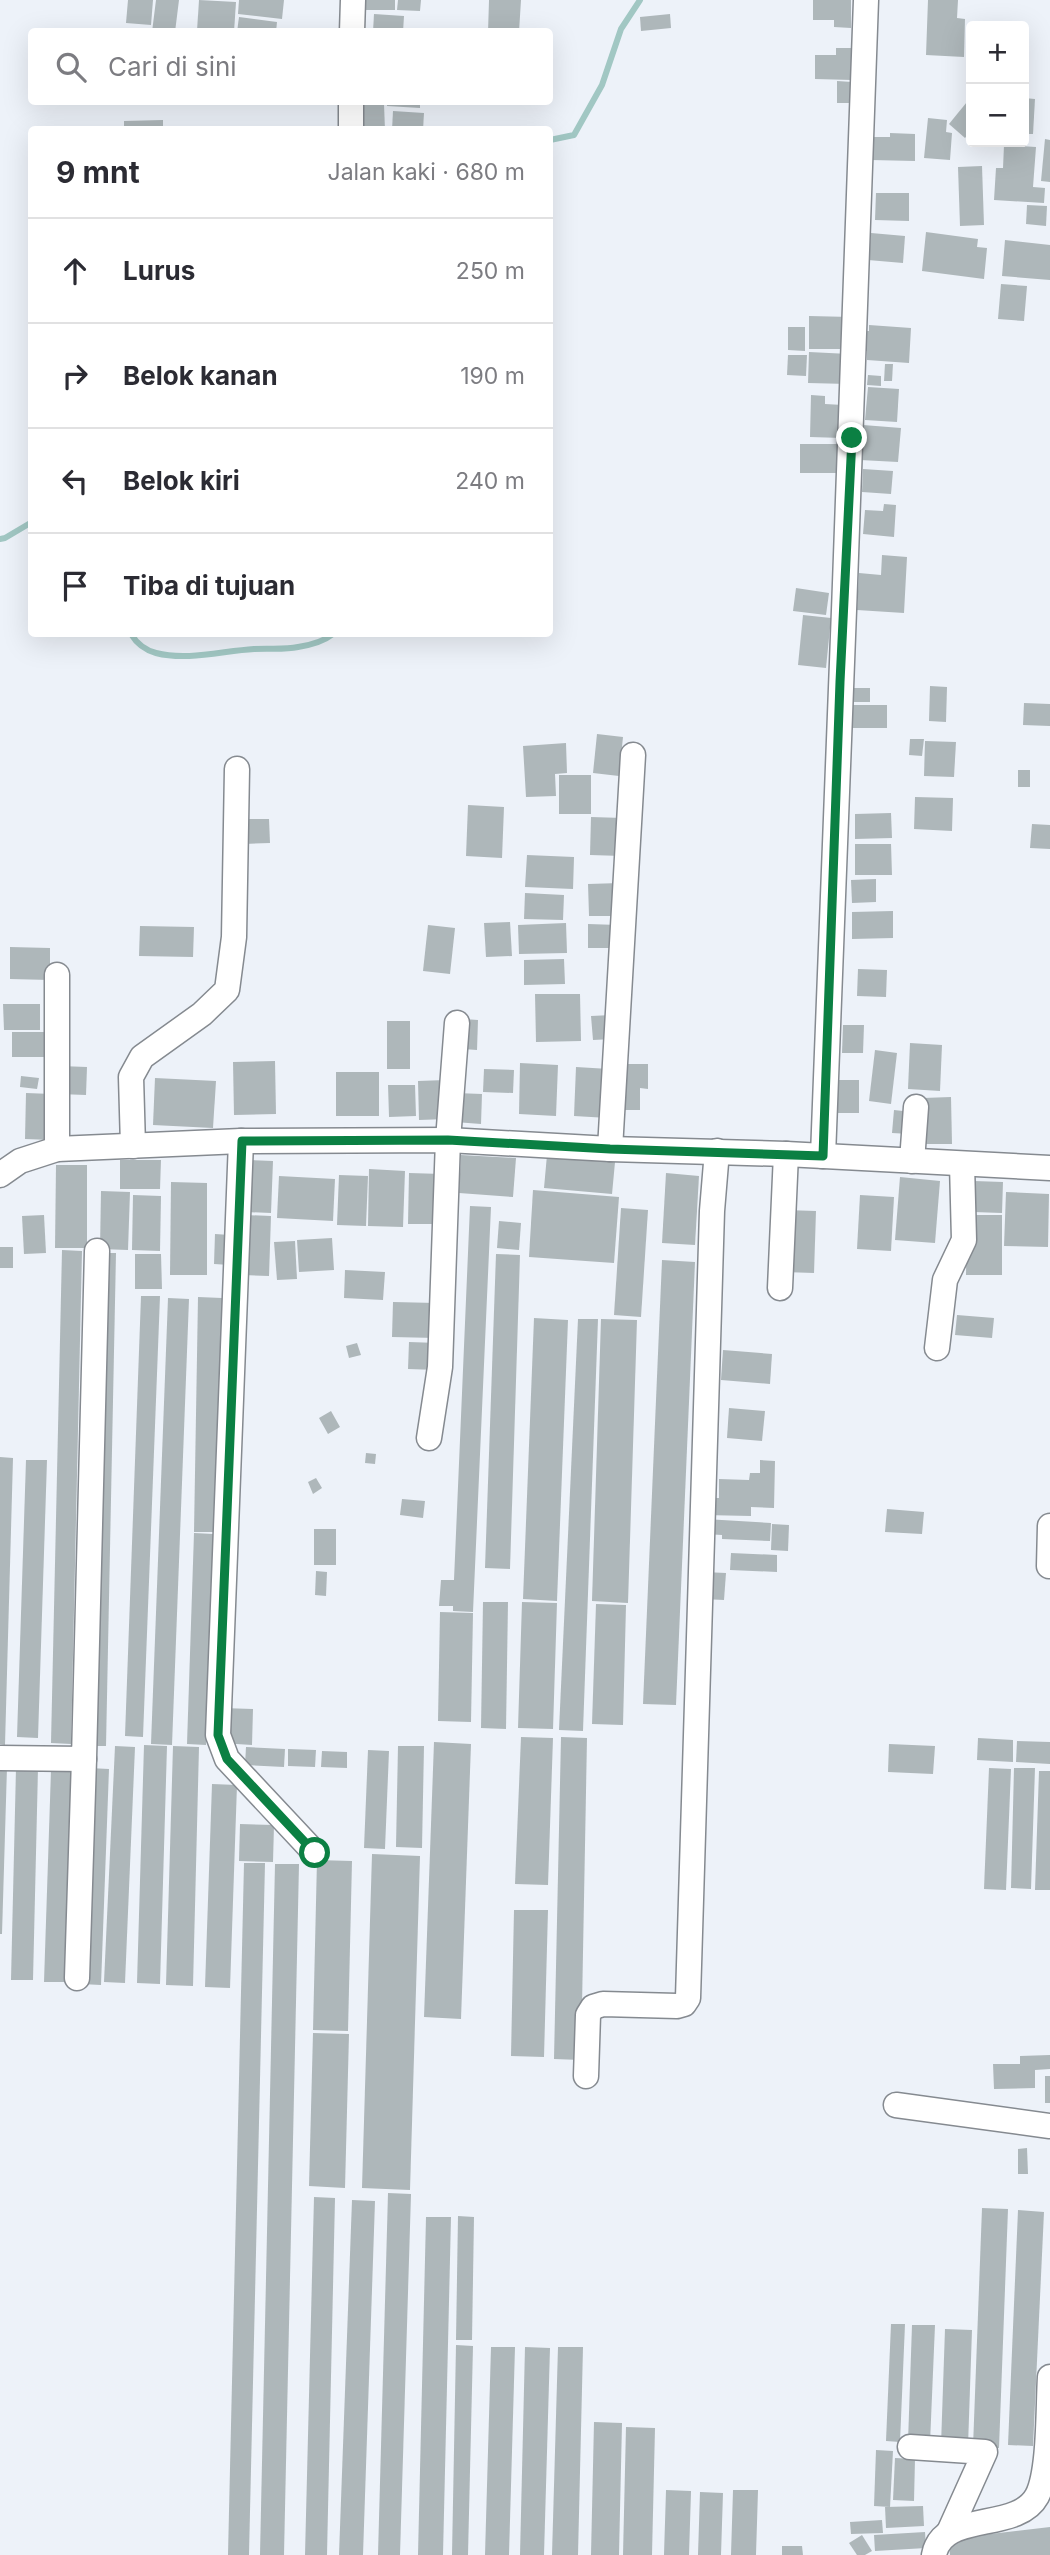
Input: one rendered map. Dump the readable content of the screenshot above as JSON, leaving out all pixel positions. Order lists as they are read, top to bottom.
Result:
{
  "page": {
    "map_buttons": ["+", "−"],
    "search": "Cari di sini",
    "heading": ["9 mnt", "Jalan kaki · 680 m"],
    "list": [
      ["Lurus", "250 m"],
      ["Belok kanan", "190 m"],
      ["Belok kiri", "240 m"],
      "Tiba di tujuan"
    ]
  }
}
